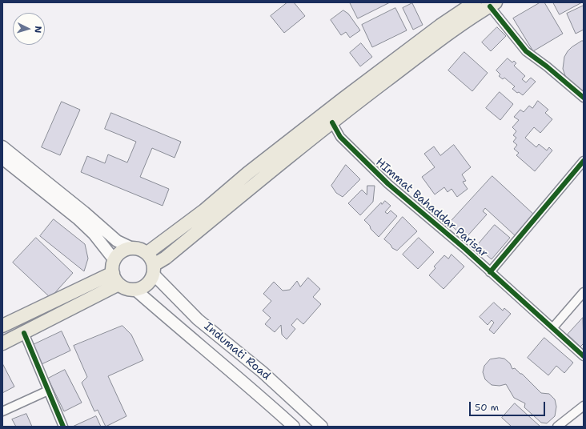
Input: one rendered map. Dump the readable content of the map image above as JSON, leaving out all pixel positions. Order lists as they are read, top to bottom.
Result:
{
  "streets": {
    "main road": ["Indumati Road"],
    "street": ["HImmat Bahaddar Parisar"]
  },
  "scale_bar": "50 m",
  "north": "right"
}
